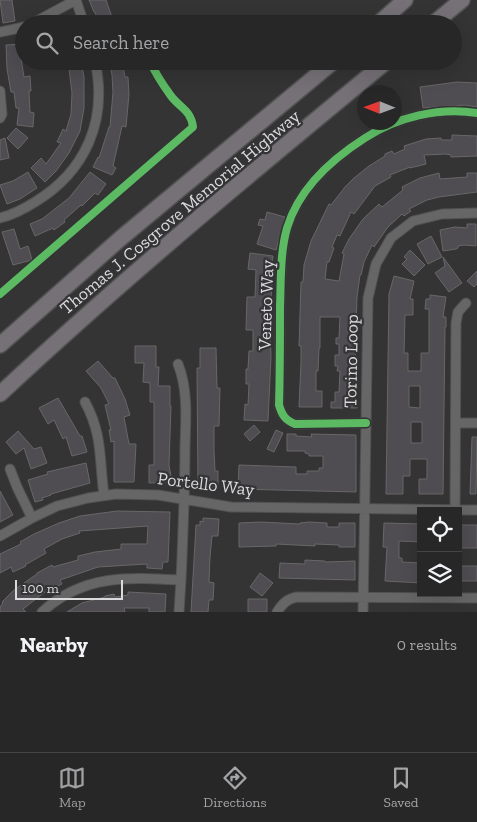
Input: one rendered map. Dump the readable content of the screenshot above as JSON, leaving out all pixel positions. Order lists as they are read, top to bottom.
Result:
{
  "streets": {
    "highway": ["Thomas J. Cosgrove Memorial Highway"],
    "street": ["Veneto Way", "Torino Loop", "Portello Way"]
  },
  "crossings": [
    ["Veneto Way", "Torino Loop"],
    ["Torino Loop", "Portello Way"]
  ],
  "scale_bar": "100 m",
  "north": "left",
  "page": {
    "search": "Search here",
    "scale": "100 m",
    "heading": ["Nearby", "0 results"],
    "nav": ["Map", "Directions", "Saved"]
  }
}
